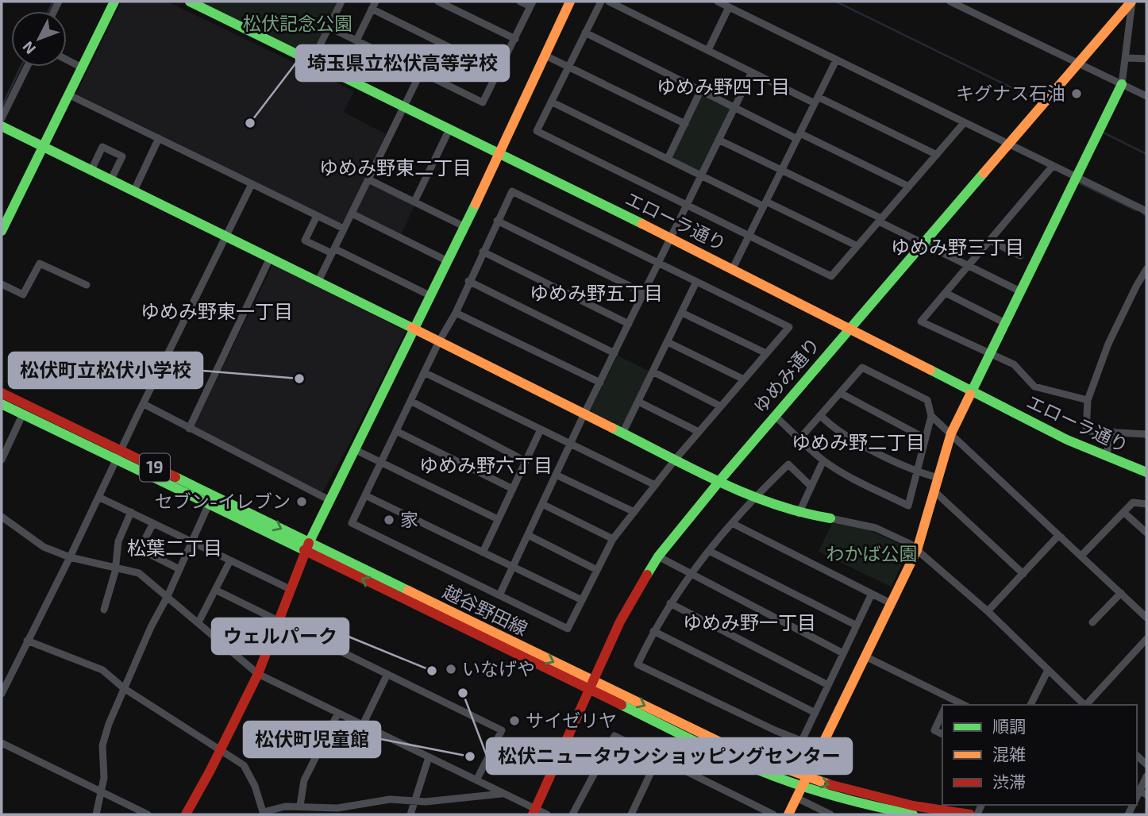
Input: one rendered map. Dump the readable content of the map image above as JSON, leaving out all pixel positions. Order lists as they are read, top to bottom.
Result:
{
  "streets": {
    "street": [
      "エローラ通り",
      "ゆめみ通り",
      "19",
      "越谷野田線"
    ]
  },
  "crossings": [
    ["エローラ通り", "ゆめみ通り"],
    ["ゆめみ通り", "越谷野田線"]
  ],
  "districts": [
    "ゆめみ野四丁目",
    "ゆめみ野東二丁目",
    "ゆめみ野三丁目",
    "ゆめみ野五丁目",
    "ゆめみ野東一丁目",
    "ゆめみ野二丁目",
    "ゆめみ野六丁目",
    "松葉二丁目",
    "ゆめみ野一丁目"
  ],
  "parks": ["松伏記念公園", "わかば公園"],
  "places": [
    "キグナス石油",
    "埼玉県立松伏高等学校",
    "松伏町立松伏小学校",
    "セブン-イレブン",
    "家",
    "いなげや",
    "ウェルパーク",
    "松伏ニュータウンショッピングセンター",
    "サイゼリヤ",
    "松伏町児童館"
  ],
  "legend": ["順調", "混雑", "渋滞"],
  "north": "bottom left"
}
